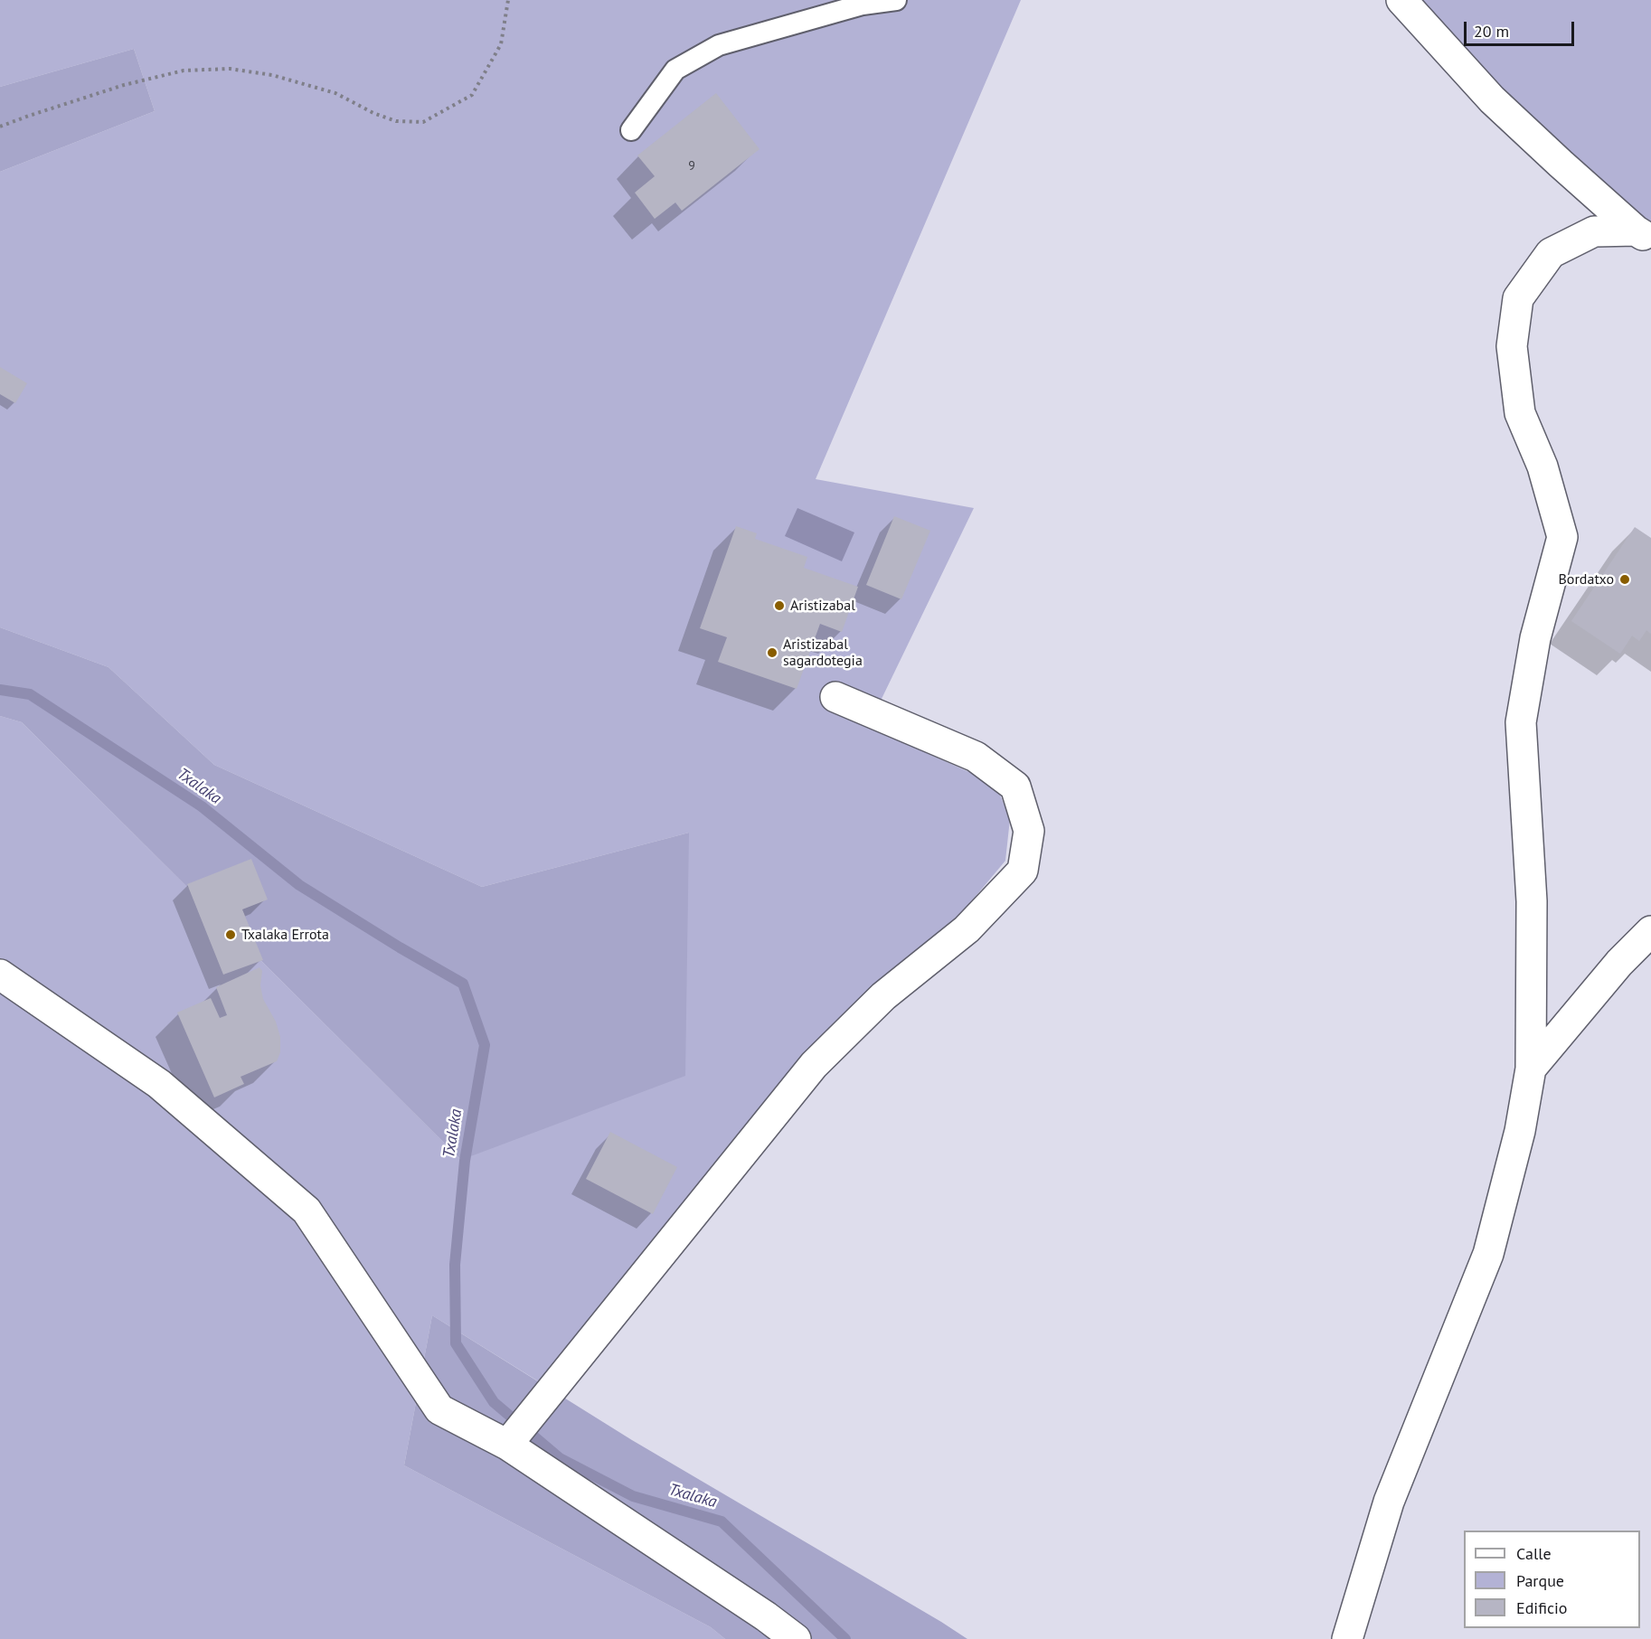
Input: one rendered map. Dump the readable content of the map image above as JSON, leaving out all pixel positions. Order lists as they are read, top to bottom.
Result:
{
  "water": ["Txalaka"],
  "places": [
    "Bordatxo",
    "Aristizabal",
    "Aristizabal sagardotegia",
    "Txalaka Errota"
  ],
  "house_numbers": ["9"],
  "legend": ["Calle", "Parque", "Edificio"],
  "scale_bar": "20 m"
}
